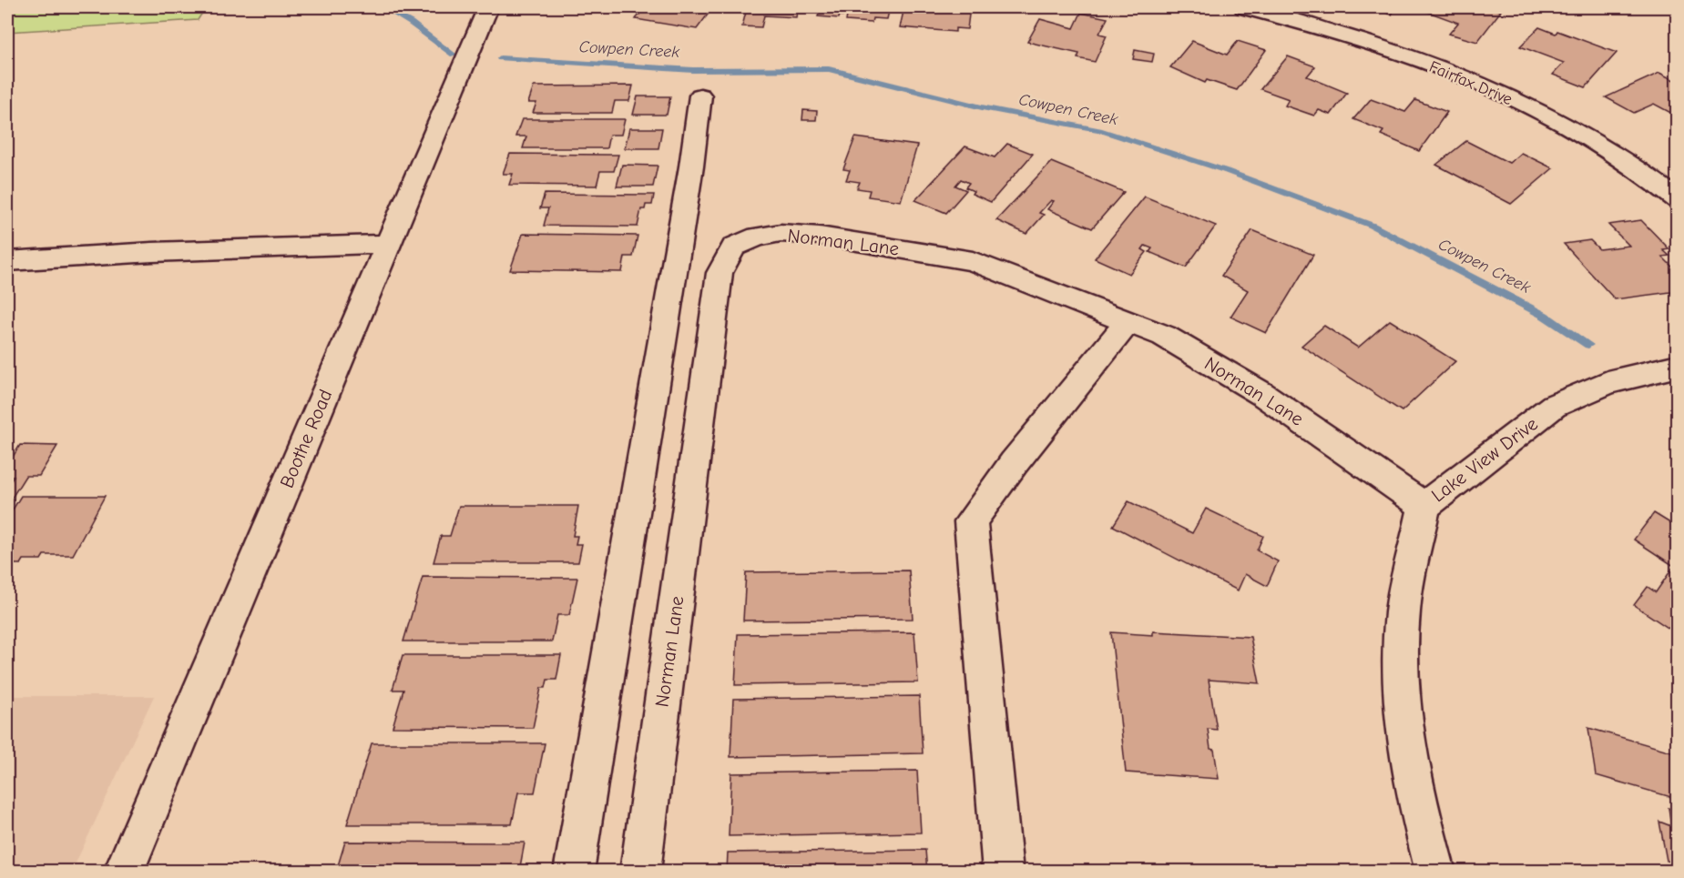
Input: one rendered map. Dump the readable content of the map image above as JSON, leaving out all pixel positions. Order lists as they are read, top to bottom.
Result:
{
  "streets": {
    "street": [
      "Fairfax Drive",
      "Norman Lane",
      "Boothe Road",
      "Lake View Drive"
    ]
  },
  "crossings": [
    ["Norman Lane", "Lake View Drive"]
  ],
  "water": ["Cowpen Creek"]
}
